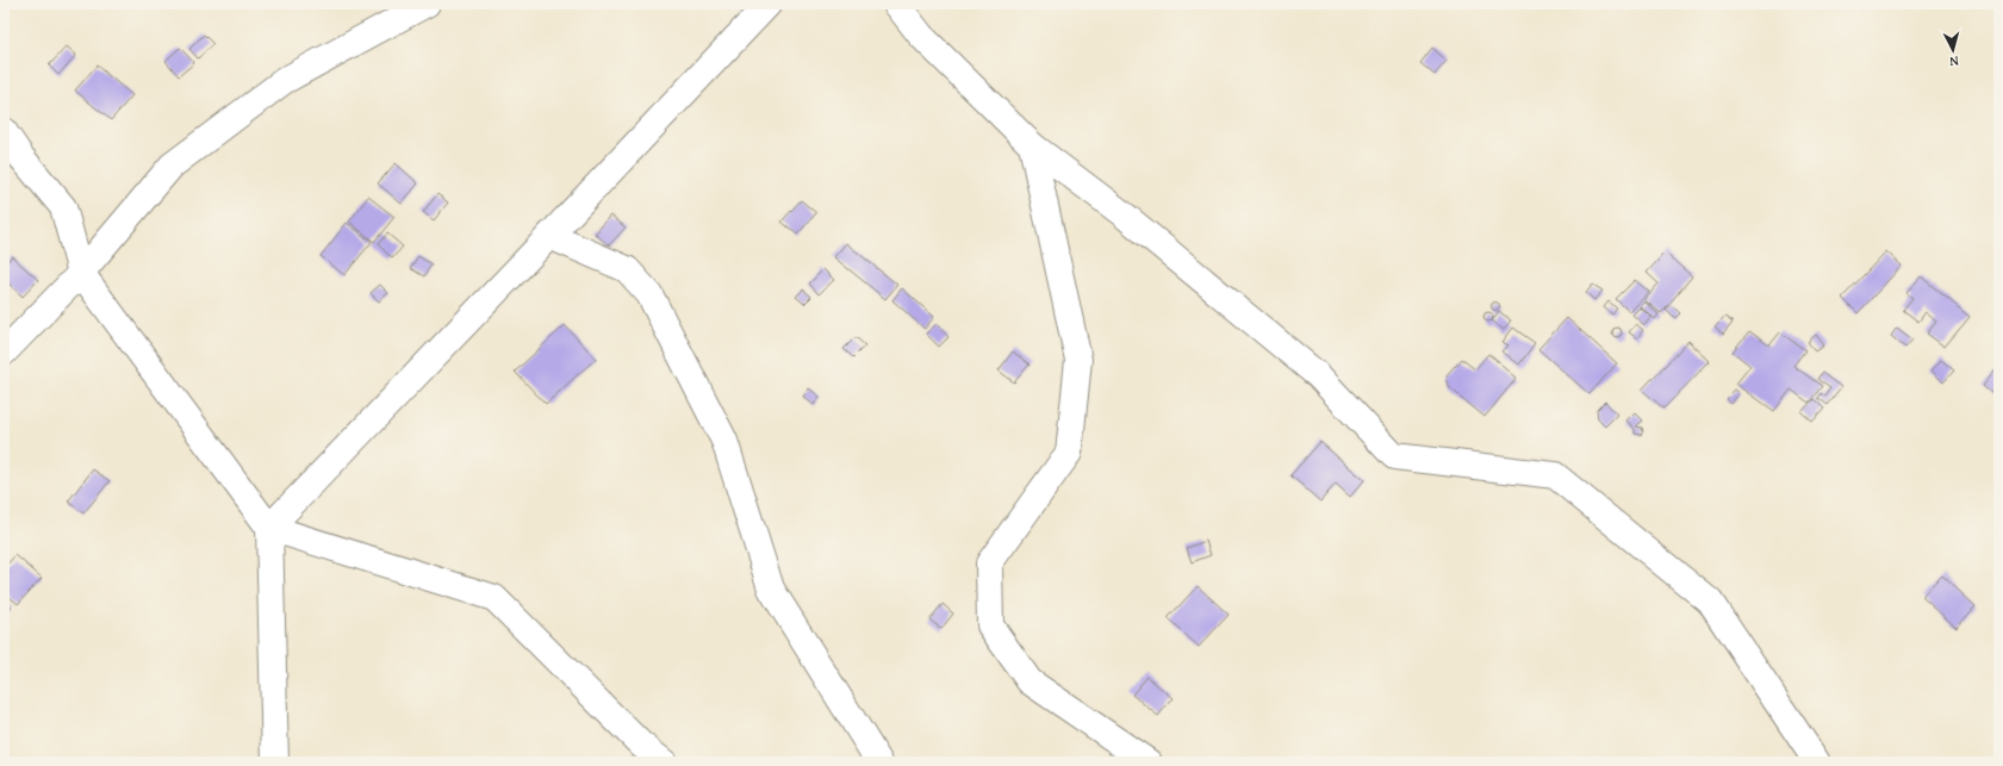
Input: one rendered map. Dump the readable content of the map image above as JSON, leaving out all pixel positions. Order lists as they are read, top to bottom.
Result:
{
  "north": "bottom"
}
